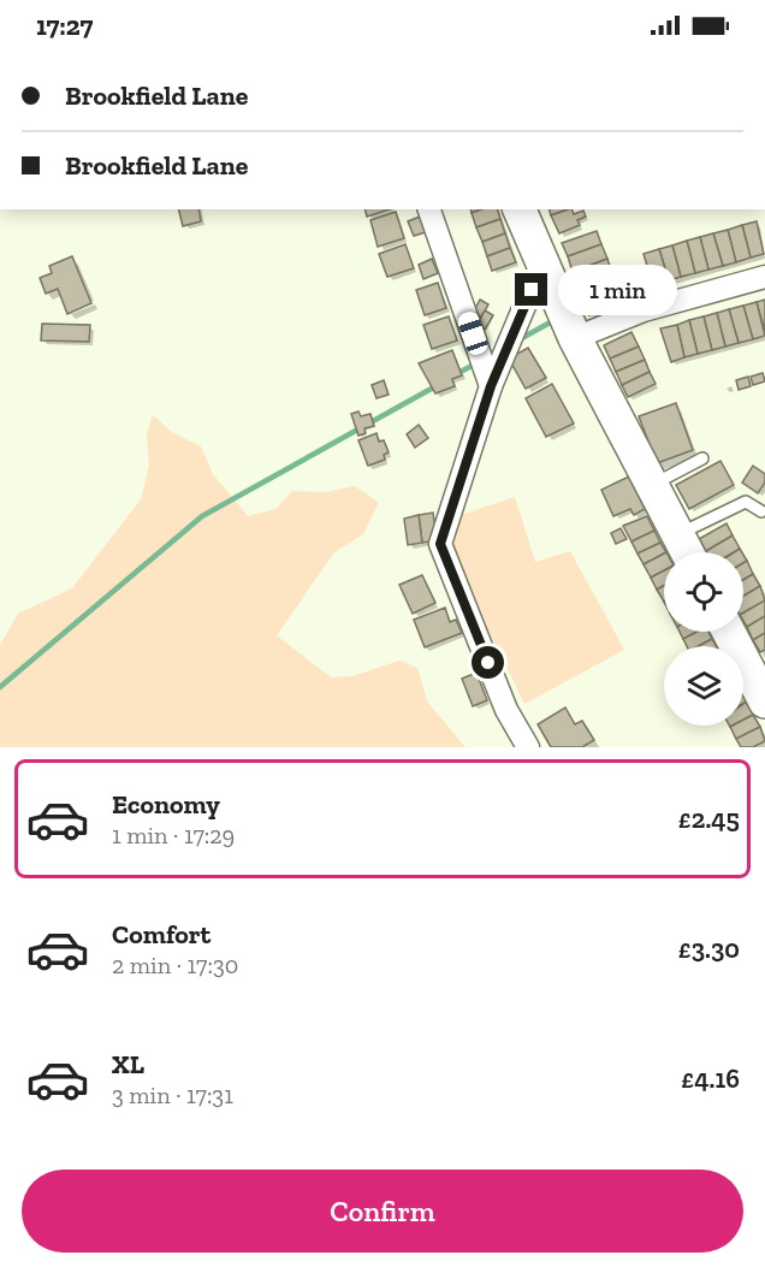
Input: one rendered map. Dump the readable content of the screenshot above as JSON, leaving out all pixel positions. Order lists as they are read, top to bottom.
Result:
{
  "page": {
    "status": "17:27",
    "banner": ["Brookfield Lane", "Brookfield Lane"],
    "bubble": "1 min",
    "list": [
      {
        "name": "Economy",
        "note": "1 min · 17:29",
        "value": "£2.45"
      },
      {
        "name": "Comfort",
        "note": "2 min · 17:30",
        "value": "£3.30"
      },
      {
        "name": "XL",
        "note": "3 min · 17:31",
        "value": "£4.16"
      }
    ],
    "buttons": "Confirm"
  }
}
